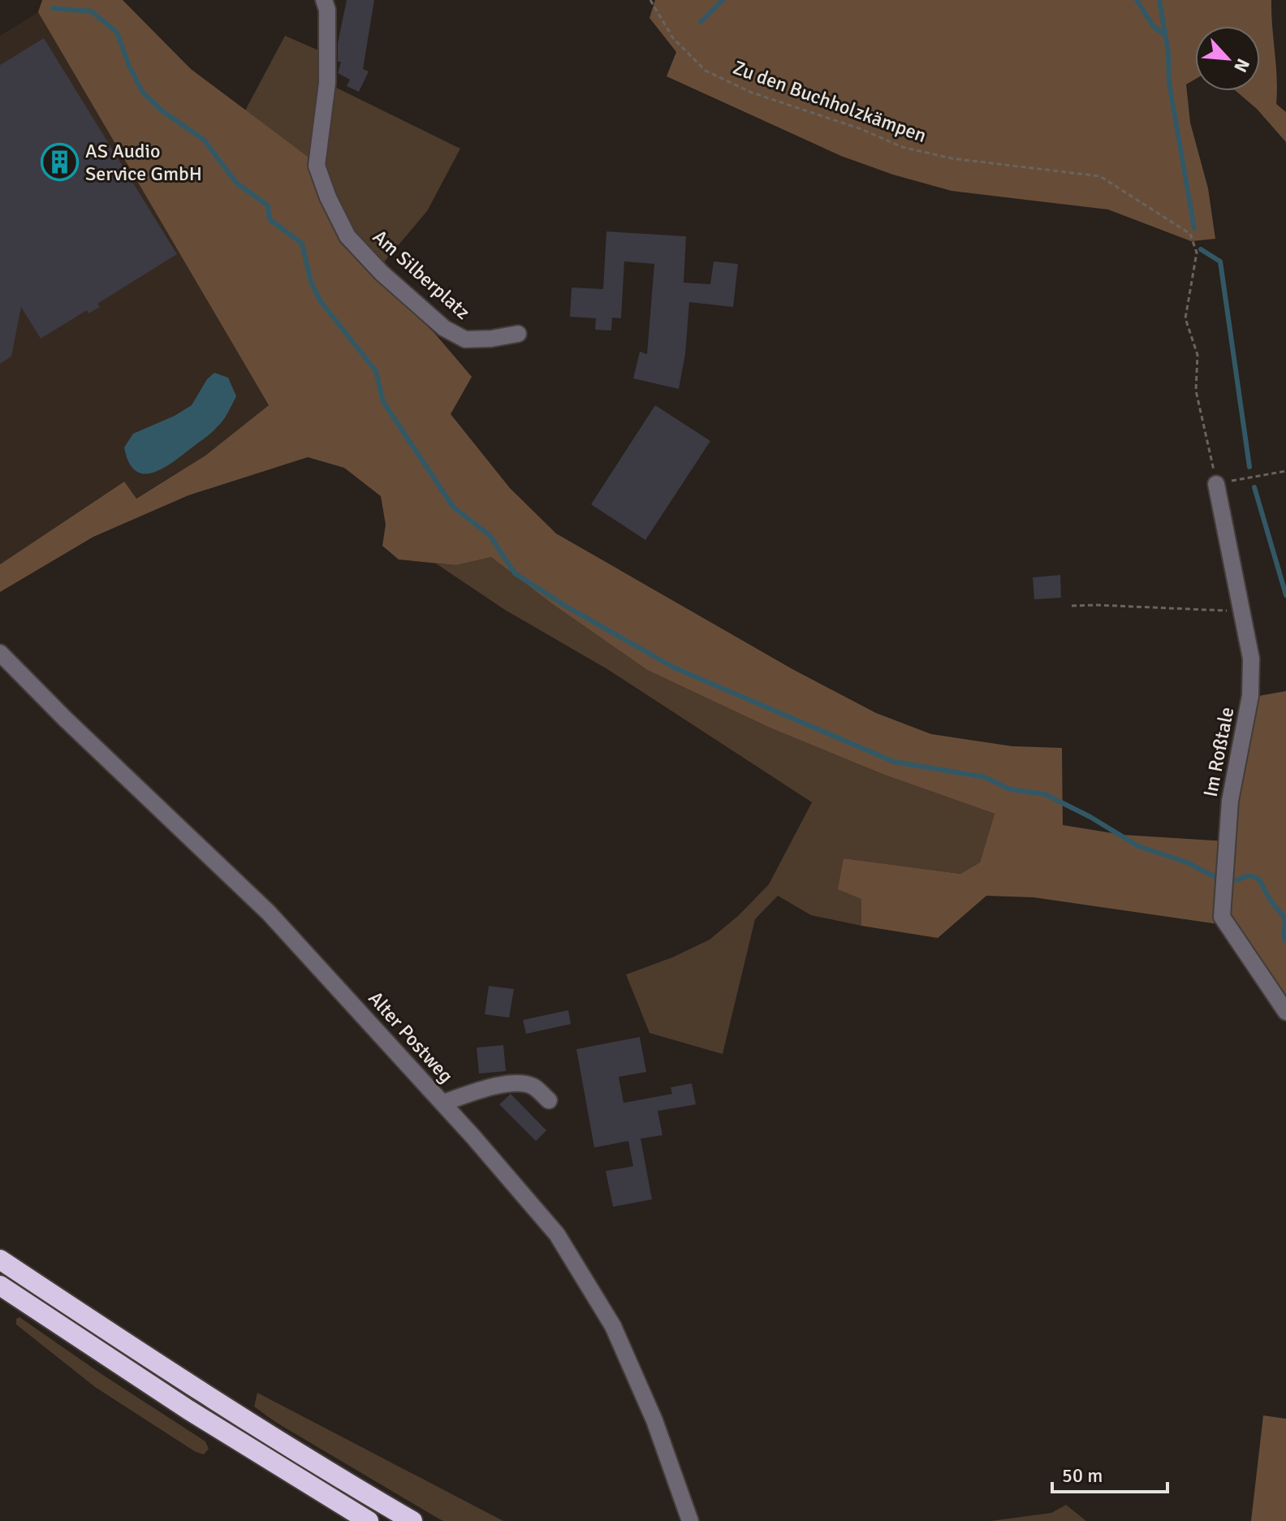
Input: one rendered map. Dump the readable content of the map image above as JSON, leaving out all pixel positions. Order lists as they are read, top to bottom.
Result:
{
  "streets": {
    "street": ["Am Silberplatz", "Im Roßtale", "Alter Postweg"],
    "path": ["Zu den Buchholzkämpen"]
  },
  "crossings": [
    ["Zu den Buchholzkämpen", "Im Roßtale"]
  ],
  "places": {
    "building": ["AS Audio Service GmbH"]
  },
  "scale_bar": "50 m",
  "north": "bottom right"
}
